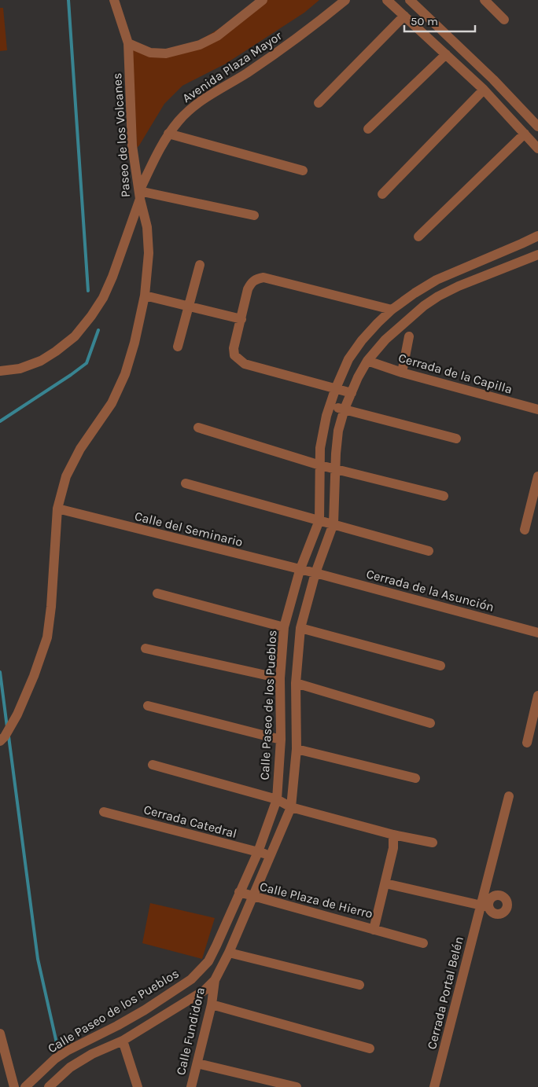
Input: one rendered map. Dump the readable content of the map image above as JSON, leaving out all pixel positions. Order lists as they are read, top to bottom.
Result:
{
  "streets": {
    "street": [
      "Avenida Plaza Mayor",
      "Paseo de los Volcanes",
      "Cerrada de la Capilla",
      "Calle del Seminario",
      "Cerrada de la Asunción",
      "Calle Paseo de los Pueblos",
      "Cerrada Catedral",
      "Calle Plaza de Hierro",
      "Cerrada Portal Belén",
      "Calle Fundidora"
    ]
  },
  "crossings": [
    ["Avenida Plaza Mayor", "Paseo de los Volcanes"],
    ["Cerrada de la Capilla", "Calle Paseo de los Pueblos"],
    ["Calle del Seminario", "Cerrada de la Asunción"],
    ["Calle del Seminario", "Calle Paseo de los Pueblos"],
    ["Cerrada de la Asunción", "Calle Paseo de los Pueblos"],
    ["Calle Paseo de los Pueblos", "Cerrada Catedral"],
    ["Calle Paseo de los Pueblos", "Calle Plaza de Hierro"],
    ["Calle Paseo de los Pueblos", "Calle Fundidora"]
  ],
  "scale_bar": "50 m"
}
